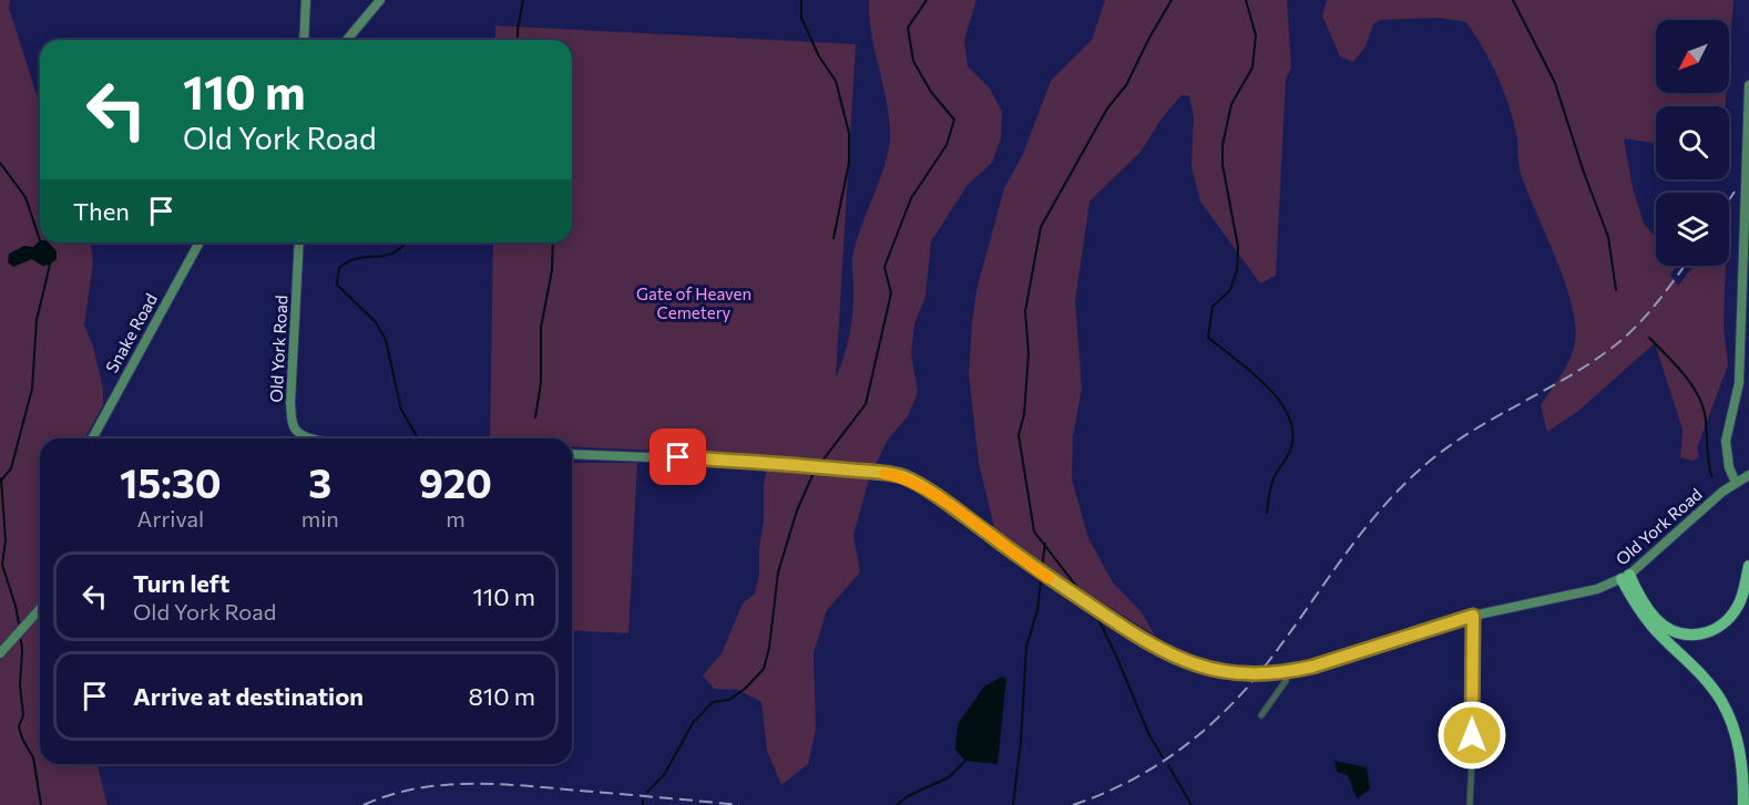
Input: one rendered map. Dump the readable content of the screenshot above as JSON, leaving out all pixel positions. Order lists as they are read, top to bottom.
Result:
{
  "streets": {
    "street": ["Snake Road", "Old York Road"]
  },
  "parks": ["Gate of Heaven Cemetery"],
  "north": "bottom left",
  "page": {
    "turn": ["110 m", "Old York Road"],
    "then": "Then",
    "eta": [
      "15:30",
      "Arrival",
      "3",
      "min",
      "920",
      "m"
    ],
    "list": [
      {
        "name": "Turn left",
        "note": "Old York Road",
        "value": "110 m"
      },
      {
        "name": "Arrive at destination",
        "value": "810 m"
      }
    ]
  }
}
